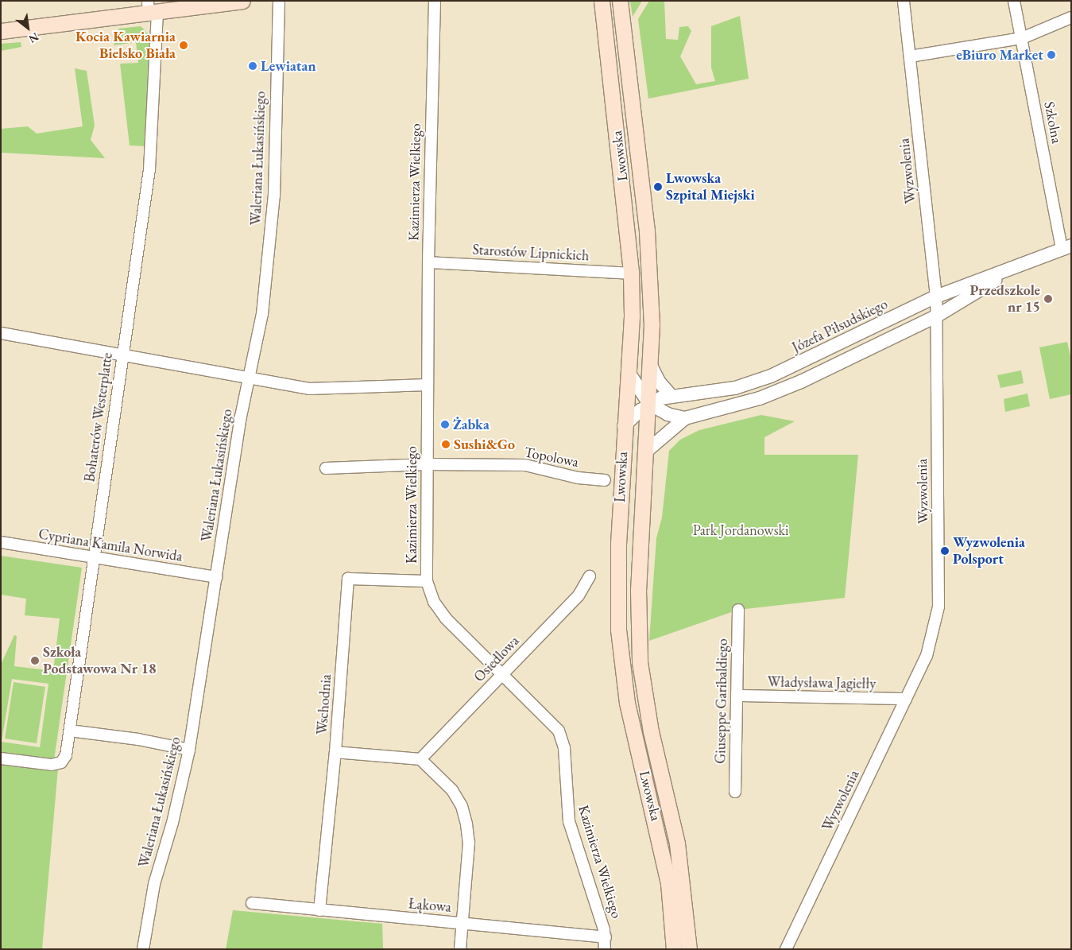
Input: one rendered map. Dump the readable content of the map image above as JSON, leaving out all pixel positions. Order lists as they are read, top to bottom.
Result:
{
  "streets": {
    "main road": ["Lwowska"],
    "street": [
      "Szkolna",
      "Waleriana Łukasińskiego",
      "Wyzwolenia",
      "Kazimierza Wielkiego",
      "Starostów Lipnickich",
      "Józefa Piłsudskiego",
      "Bohaterów Westerplatte",
      "Topolowa",
      "Cypriana Kamila Norwida",
      "Osiedlowa",
      "Władysława Jagiełły",
      "Giuseppe Garibaldiego",
      "Wschodnia",
      "Łąkowa"
    ]
  },
  "crossings": [
    ["Szkolna", "Józefa Piłsudskiego"],
    ["Lwowska", "Starostów Lipnickich"],
    ["Lwowska", "Józefa Piłsudskiego"],
    ["Waleriana Łukasińskiego", "Cypriana Kamila Norwida"],
    ["Wyzwolenia", "Józefa Piłsudskiego"],
    ["Wyzwolenia", "Władysława Jagiełły"],
    ["Kazimierza Wielkiego", "Starostów Lipnickich"],
    ["Kazimierza Wielkiego", "Topolowa"],
    ["Kazimierza Wielkiego", "Osiedlowa"],
    ["Kazimierza Wielkiego", "Wschodnia"],
    ["Kazimierza Wielkiego", "Łąkowa"],
    ["Bohaterów Westerplatte", "Cypriana Kamila Norwida"],
    ["Władysława Jagiełły", "Giuseppe Garibaldiego"],
    ["Wschodnia", "Łąkowa"]
  ],
  "parks": ["Park Jordanowski"],
  "places": [
    "Kocia Kawiarnia Bielsko Biała",
    "eBiuro Market",
    "Lewiatan",
    "Lwowska Szpital Miejski",
    "Przedszkole nr 15",
    "Żabka",
    "Sushi&Go",
    "Wyzwolenia Polsport",
    "Szkoła Podstawowa Nr 18"
  ],
  "north": "bottom right"
}
